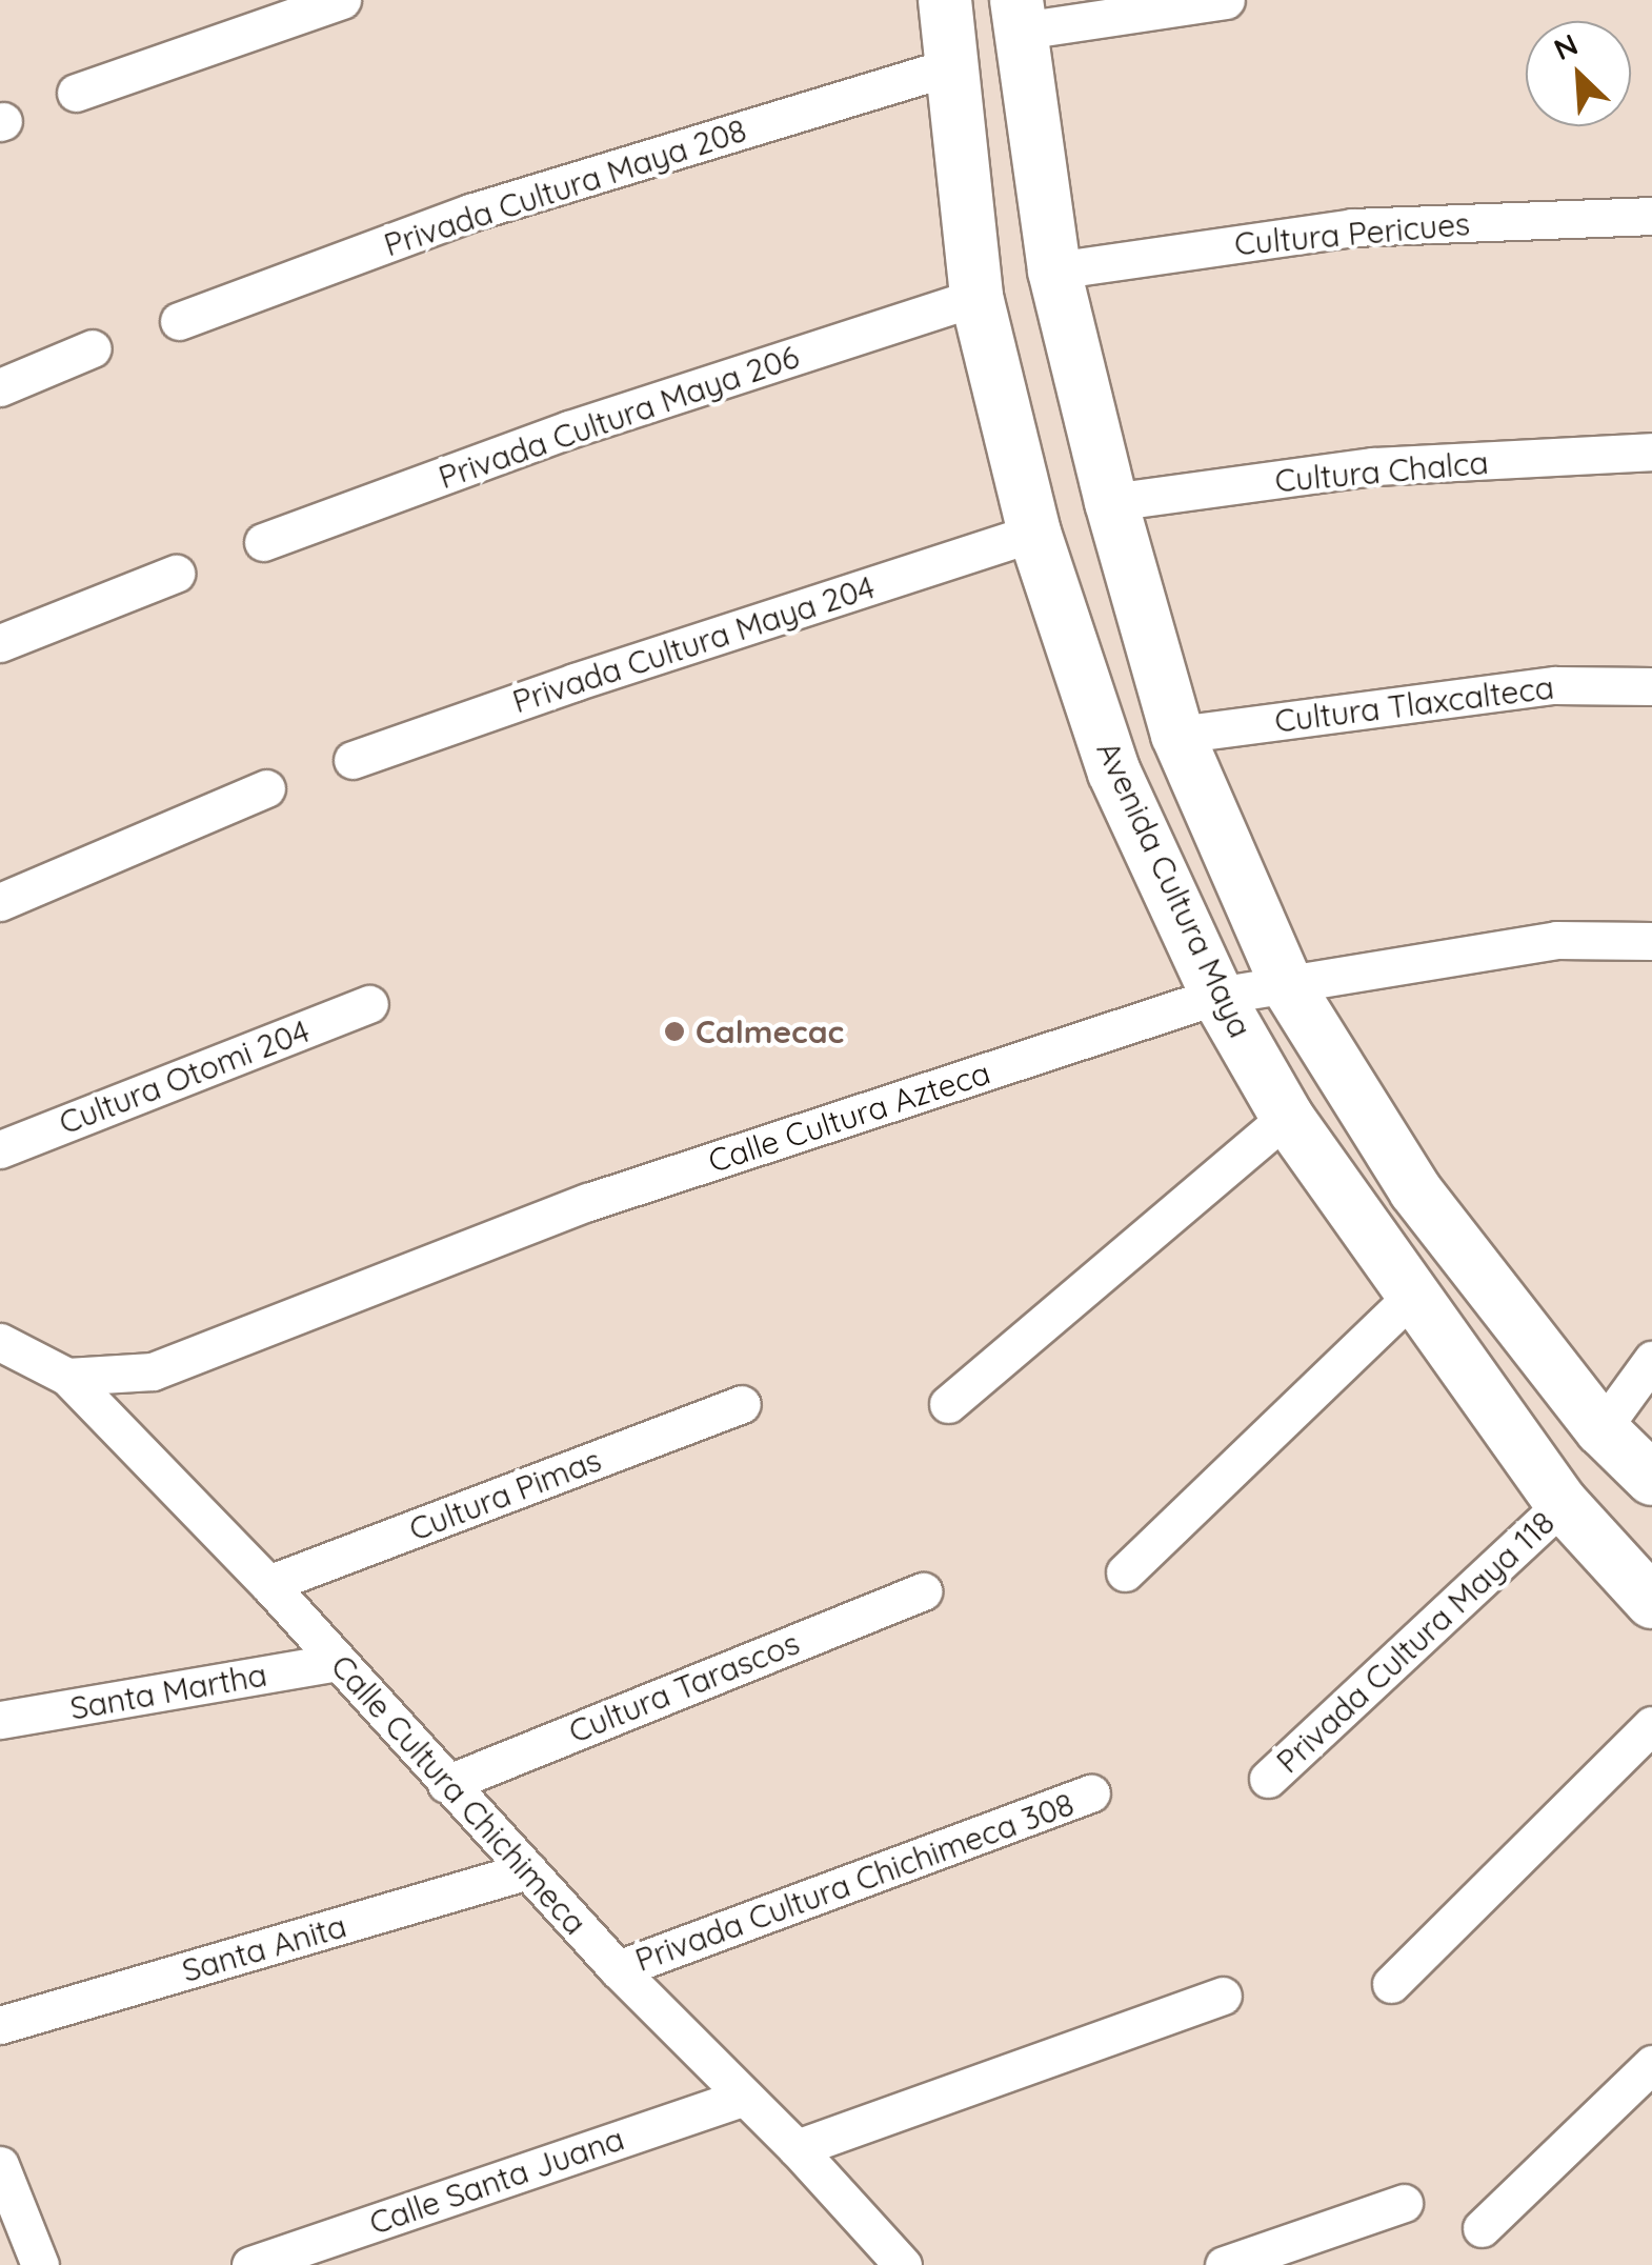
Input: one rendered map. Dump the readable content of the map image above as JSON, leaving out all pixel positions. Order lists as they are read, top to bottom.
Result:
{
  "streets": {
    "street": [
      "Privada Cultura Maya 208",
      "Cultura Pericues",
      "Privada Cultura Maya 206",
      "Cultura Chalca",
      "Privada Cultura Maya 204",
      "Cultura Tlaxcalteca",
      "Avenida Cultura Maya",
      "Cultura Otomi 204",
      "Calle Cultura Azteca",
      "Cultura Pimas",
      "Privada Cultura Maya 118",
      "Cultura Tarascos",
      "Santa Martha",
      "Calle Cultura Chichimeca",
      "Privada Cultura Chichimeca 308",
      "Santa Anita",
      "Calle Santa Juana"
    ]
  },
  "crossings": [
    ["Privada Cultura Maya 208", "Avenida Cultura Maya"],
    ["Cultura Pericues", "Avenida Cultura Maya"],
    ["Privada Cultura Maya 206", "Avenida Cultura Maya"],
    ["Cultura Chalca", "Avenida Cultura Maya"],
    ["Privada Cultura Maya 204", "Avenida Cultura Maya"],
    ["Cultura Tlaxcalteca", "Avenida Cultura Maya"],
    ["Avenida Cultura Maya", "Calle Cultura Azteca"],
    ["Avenida Cultura Maya", "Privada Cultura Maya 118"],
    ["Calle Cultura Azteca", "Calle Cultura Chichimeca"],
    ["Cultura Pimas", "Calle Cultura Chichimeca"],
    ["Cultura Tarascos", "Calle Cultura Chichimeca"],
    ["Santa Martha", "Calle Cultura Chichimeca"],
    ["Calle Cultura Chichimeca", "Privada Cultura Chichimeca 308"],
    ["Calle Cultura Chichimeca", "Santa Anita"],
    ["Calle Cultura Chichimeca", "Calle Santa Juana"]
  ],
  "places": ["Calmecac"],
  "north": "top left"
}
